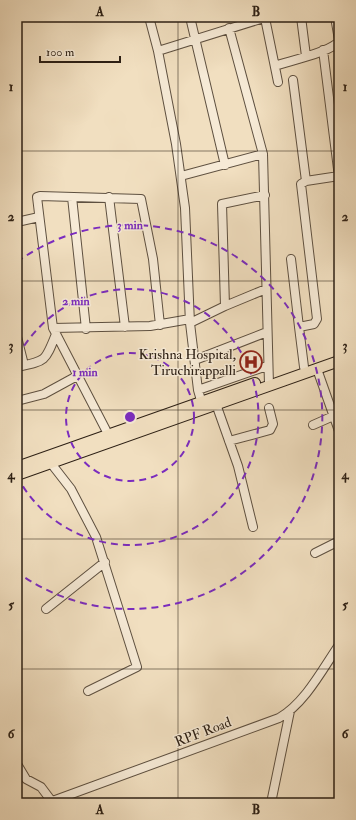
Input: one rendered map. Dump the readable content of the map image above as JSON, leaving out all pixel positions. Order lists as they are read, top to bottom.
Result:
{
  "streets": {
    "street": ["RPF Road"]
  },
  "places": {
    "hospital": ["Krishna Hospital, Tiruchirappalli"]
  },
  "scale_bar": "100 m",
  "grid": {
    "columns": ["A", "B"],
    "rows": [
      "1",
      "2",
      "3",
      "4",
      "5",
      "6"
    ]
  },
  "rings": ["3 min", "2 min", "1 min"]
}
